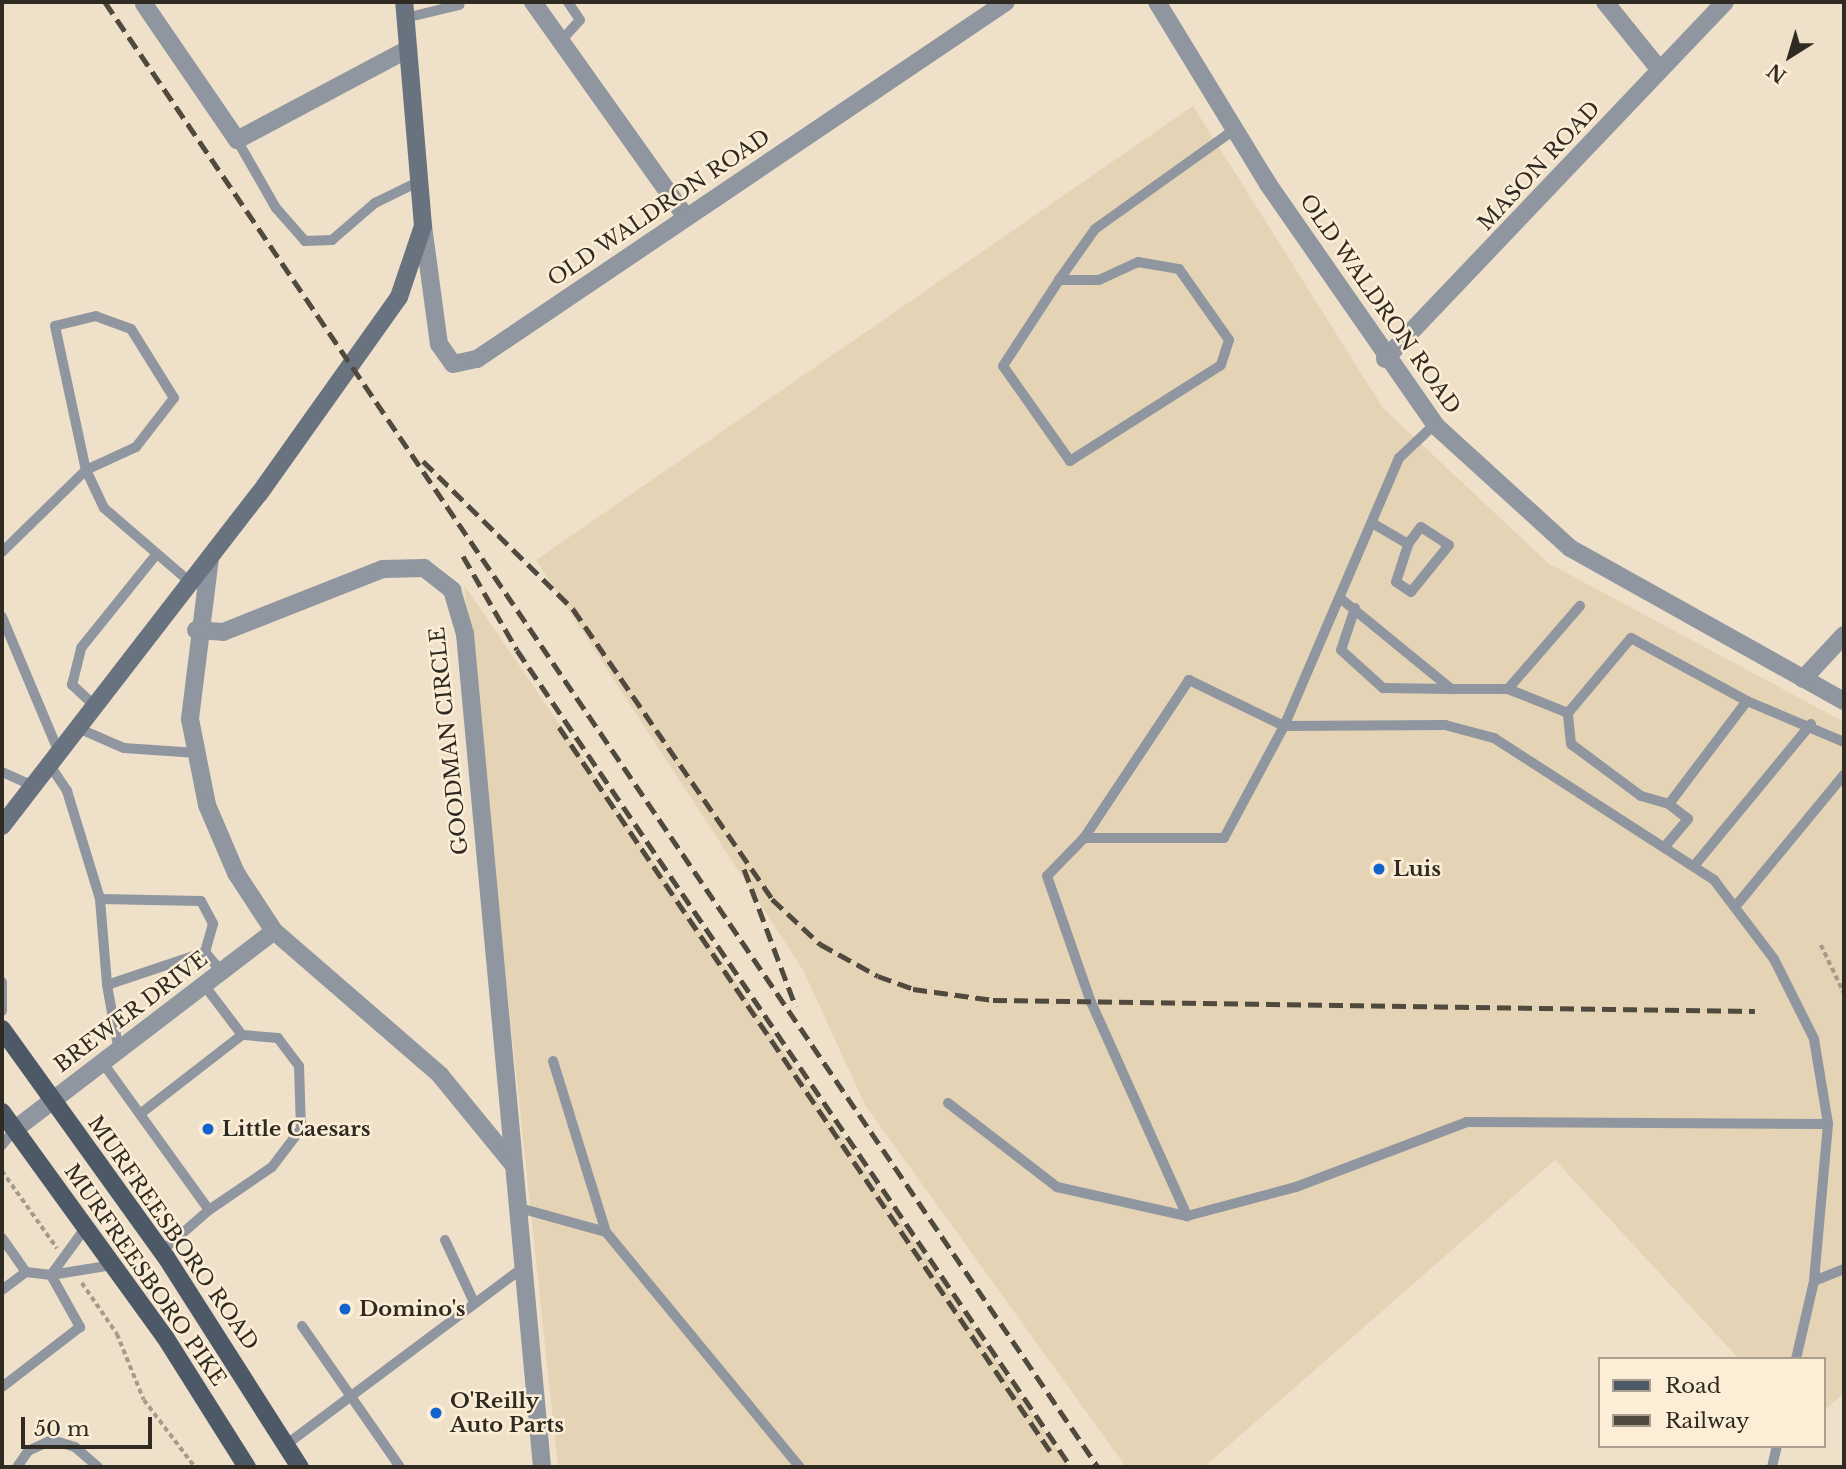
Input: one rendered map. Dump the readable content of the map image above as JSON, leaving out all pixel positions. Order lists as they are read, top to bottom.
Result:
{
  "streets": {
    "main road": ["MURFREESBORO ROAD", "MURFREESBORO PIKE"],
    "street": [
      "MASON ROAD",
      "OLD WALDRON ROAD",
      "GOODMAN CIRCLE",
      "BREWER DRIVE"
    ]
  },
  "crossings": [
    ["MASON ROAD", "OLD WALDRON ROAD"],
    ["BREWER DRIVE", "MURFREESBORO ROAD"],
    ["BREWER DRIVE", "MURFREESBORO PIKE"]
  ],
  "places": [
    "Luis",
    "Little Caesars",
    "Domino's",
    "O'Reilly Auto Parts"
  ],
  "legend": ["Road", "Railway"],
  "scale_bar": "50 m",
  "north": "bottom left"
}
